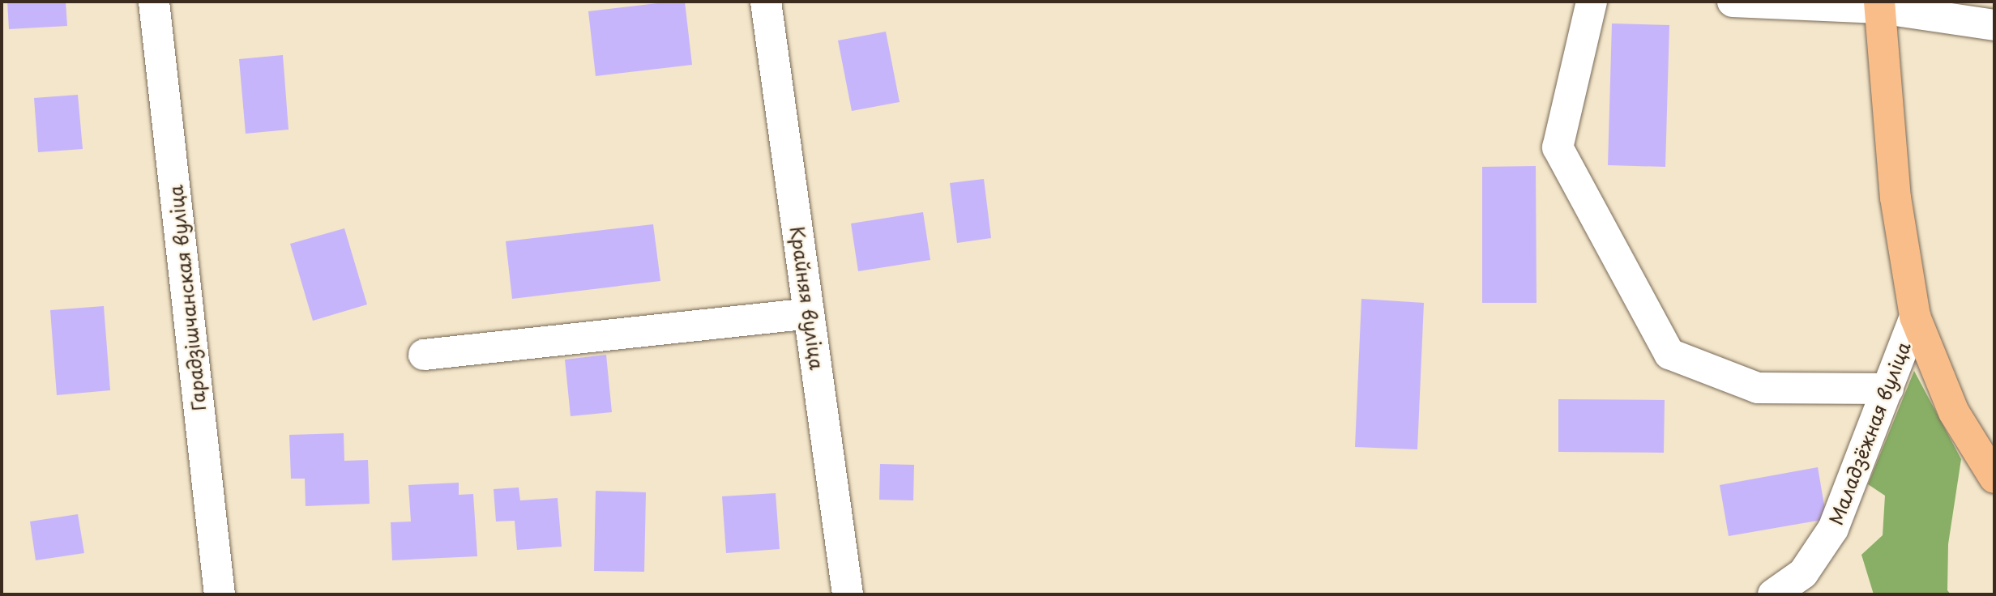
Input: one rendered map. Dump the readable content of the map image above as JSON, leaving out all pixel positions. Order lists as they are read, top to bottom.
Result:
{
  "streets": {
    "street": ["Гарадзішчанская вуліца", "Крайняя вуліца", "Маладзёжная вуліца"]
  }
}
